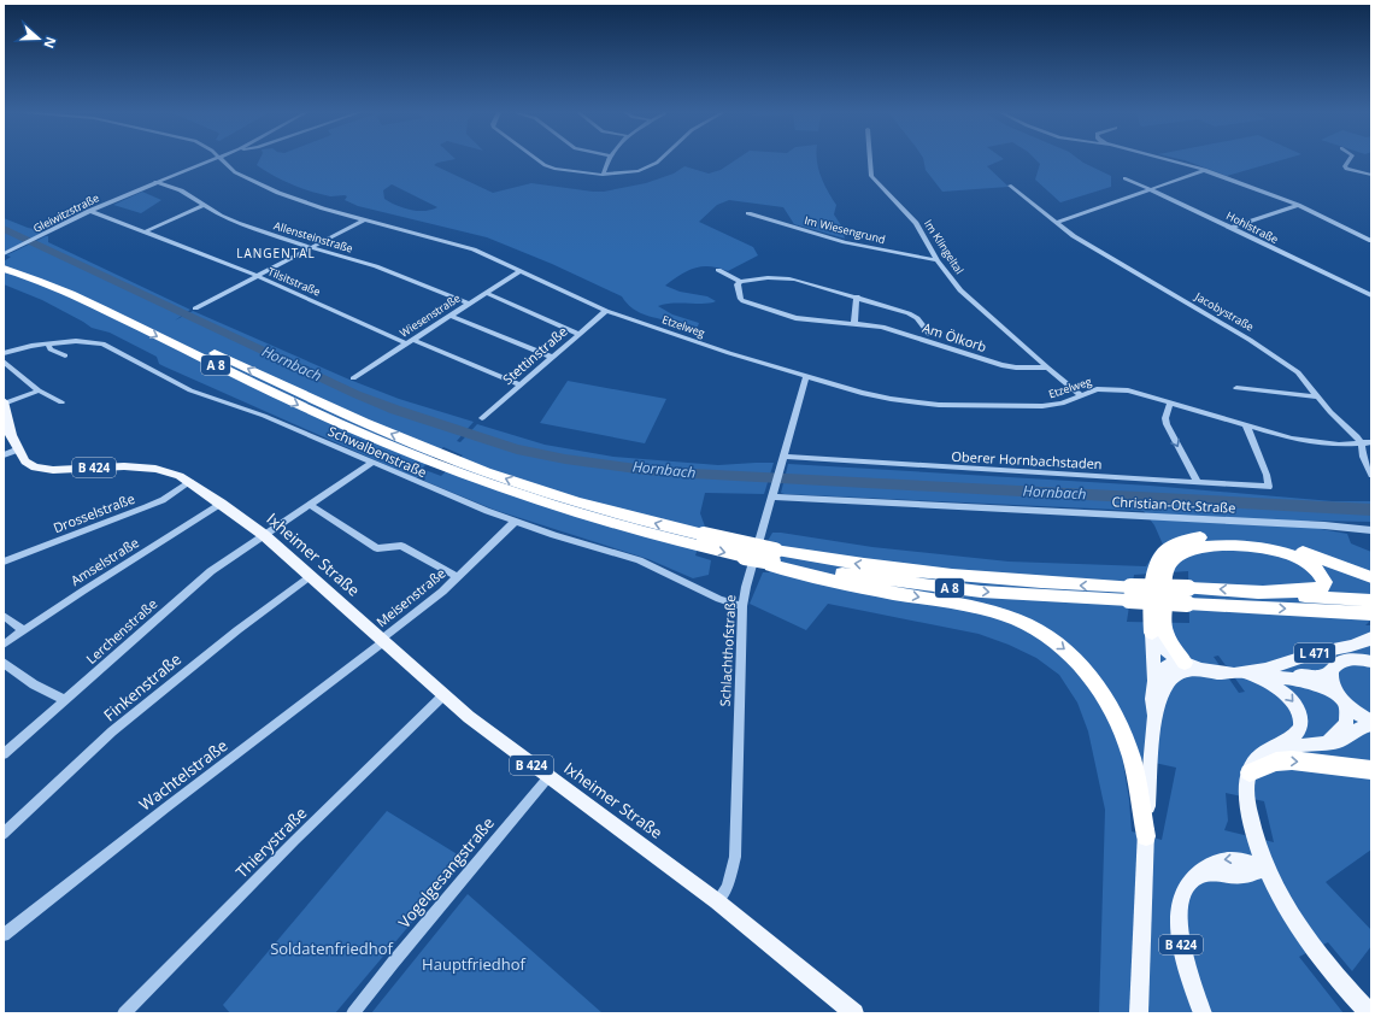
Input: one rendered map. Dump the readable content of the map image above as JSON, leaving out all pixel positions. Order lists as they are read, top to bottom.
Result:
{
  "streets": {
    "highway": ["A 8"],
    "main road": ["B 424", "Ixheimer Straße", "L 471"],
    "street": [
      "Gleiwitzstraße",
      "Hohlstraße",
      "Im Wiesengrund",
      "Allensteinstraße",
      "Im Klingeltal",
      "Tilsitstraße",
      "Jacobystraße",
      "Wiesenstraße",
      "Etzelweg",
      "Am Ölkorb",
      "Stettinstraße",
      "Schwalbenstraße",
      "Oberer Hornbachstaden",
      "Christian-Ott-Straße",
      "Drosselstraße",
      "Amselstraße",
      "Meisenstraße",
      "Lerchenstraße",
      "Schlachthofstraße",
      "Finkenstraße",
      "Wachtelstraße",
      "Thierystraße",
      "Vogelgesangstraße"
    ]
  },
  "crossings": [
    ["Gleiwitzstraße", "Allensteinstraße"],
    ["Gleiwitzstraße", "Tilsitstraße"],
    ["Im Wiesengrund", "Im Klingeltal"],
    ["Allensteinstraße", "Wiesenstraße"],
    ["Im Klingeltal", "Etzelweg"],
    ["Im Klingeltal", "Am Ölkorb"],
    ["Tilsitstraße", "Wiesenstraße"],
    ["Tilsitstraße", "Stettinstraße"],
    ["Jacobystraße", "Etzelweg"],
    ["Wiesenstraße", "Etzelweg"],
    ["Etzelweg", "Stettinstraße"],
    ["Etzelweg", "Oberer Hornbachstaden"],
    ["Etzelweg", "Schlachthofstraße"],
    ["Schwalbenstraße", "Meisenstraße"],
    ["Schwalbenstraße", "Lerchenstraße"],
    ["Schwalbenstraße", "Schlachthofstraße"],
    ["Oberer Hornbachstaden", "Schlachthofstraße"],
    ["B 424", "Drosselstraße"],
    ["B 424", "Ixheimer Straße"],
    ["B 424", "Amselstraße"],
    ["Christian-Ott-Straße", "Schlachthofstraße"],
    ["Ixheimer Straße", "Amselstraße"],
    ["Ixheimer Straße", "Meisenstraße"],
    ["Ixheimer Straße", "Lerchenstraße"],
    ["Ixheimer Straße", "Schlachthofstraße"],
    ["Ixheimer Straße", "Finkenstraße"],
    ["Ixheimer Straße", "Wachtelstraße"],
    ["Ixheimer Straße", "Thierystraße"],
    ["Ixheimer Straße", "Vogelgesangstraße"],
    ["Meisenstraße", "Lerchenstraße"],
    ["Meisenstraße", "Wachtelstraße"]
  ],
  "districts": ["LANGENTAL"],
  "water": ["Hornbach"],
  "parks": ["Soldatenfriedhof", "Hauptfriedhof"],
  "north": "right"
}
